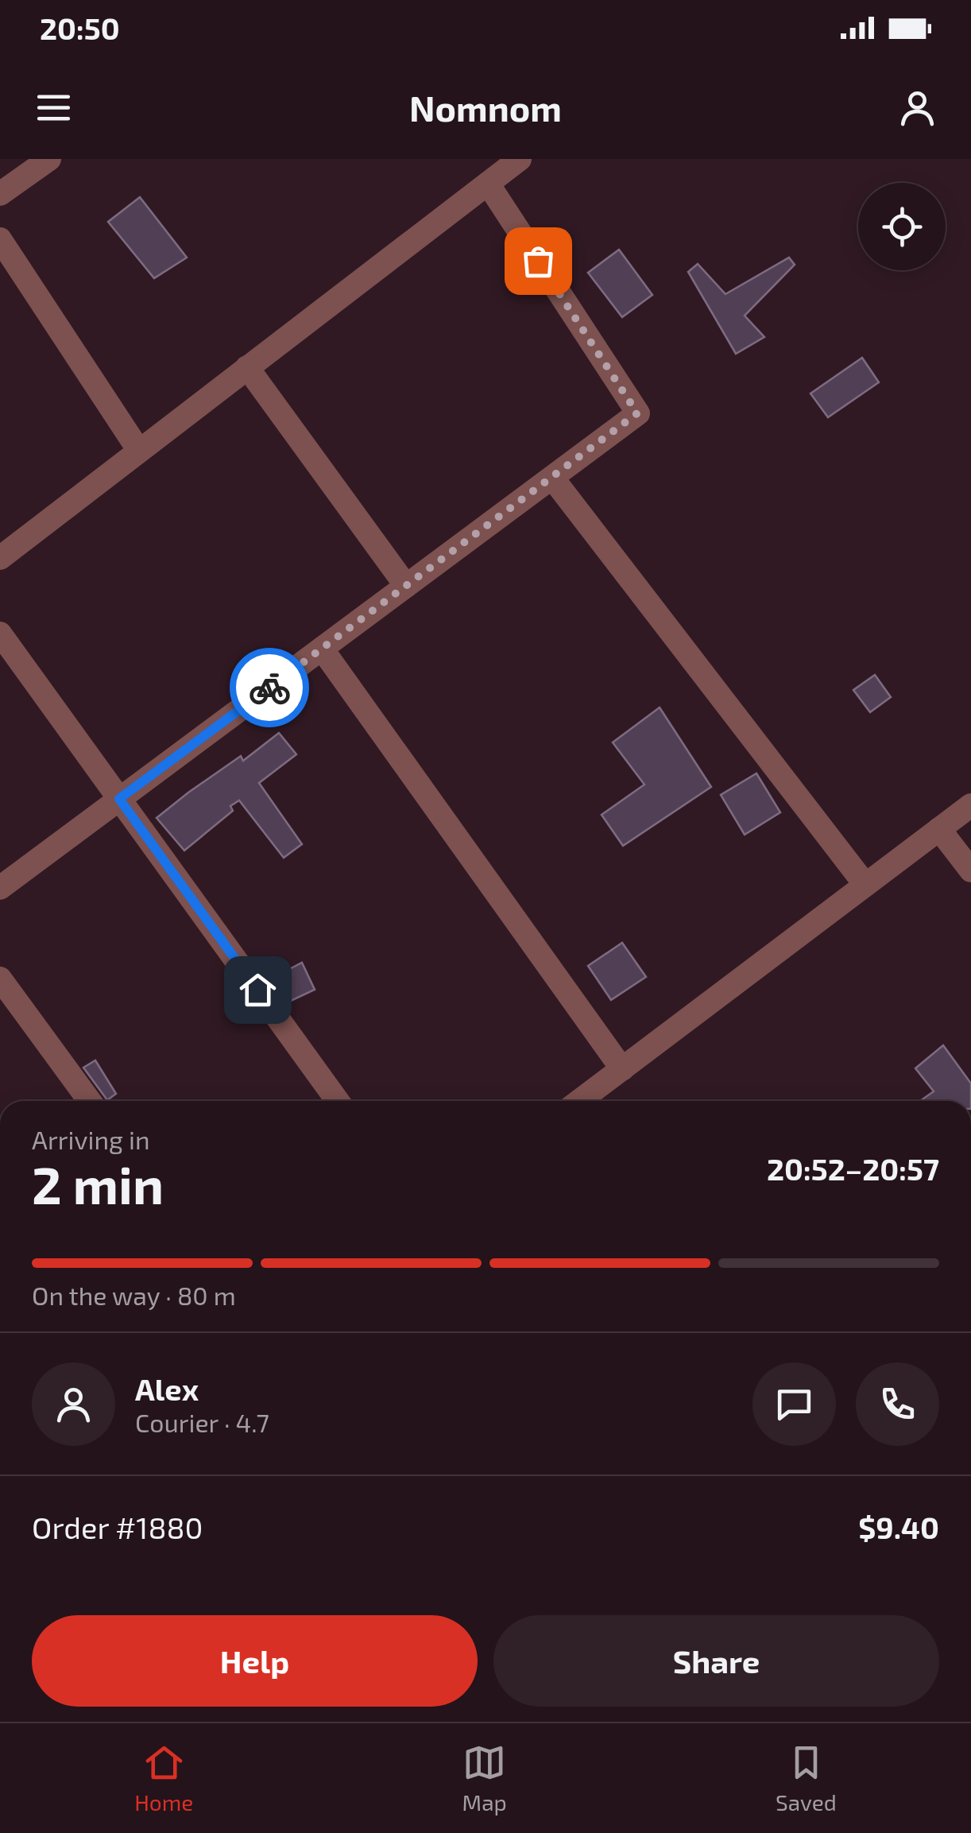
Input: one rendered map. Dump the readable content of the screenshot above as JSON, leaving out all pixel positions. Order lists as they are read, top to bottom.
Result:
{
  "page": {
    "status": "20:50",
    "header": "Nomnom",
    "heading": ["2 min", "Arriving in", "20:52–20:57"],
    "panel": [
      "Alex",
      "Courier · 4.7",
      "Order #1880",
      "$9.40"
    ],
    "bar": "On the way · 80 m",
    "buttons": ["Help", "Share"],
    "tabs": ["Home", "Map", "Saved"]
  }
}
